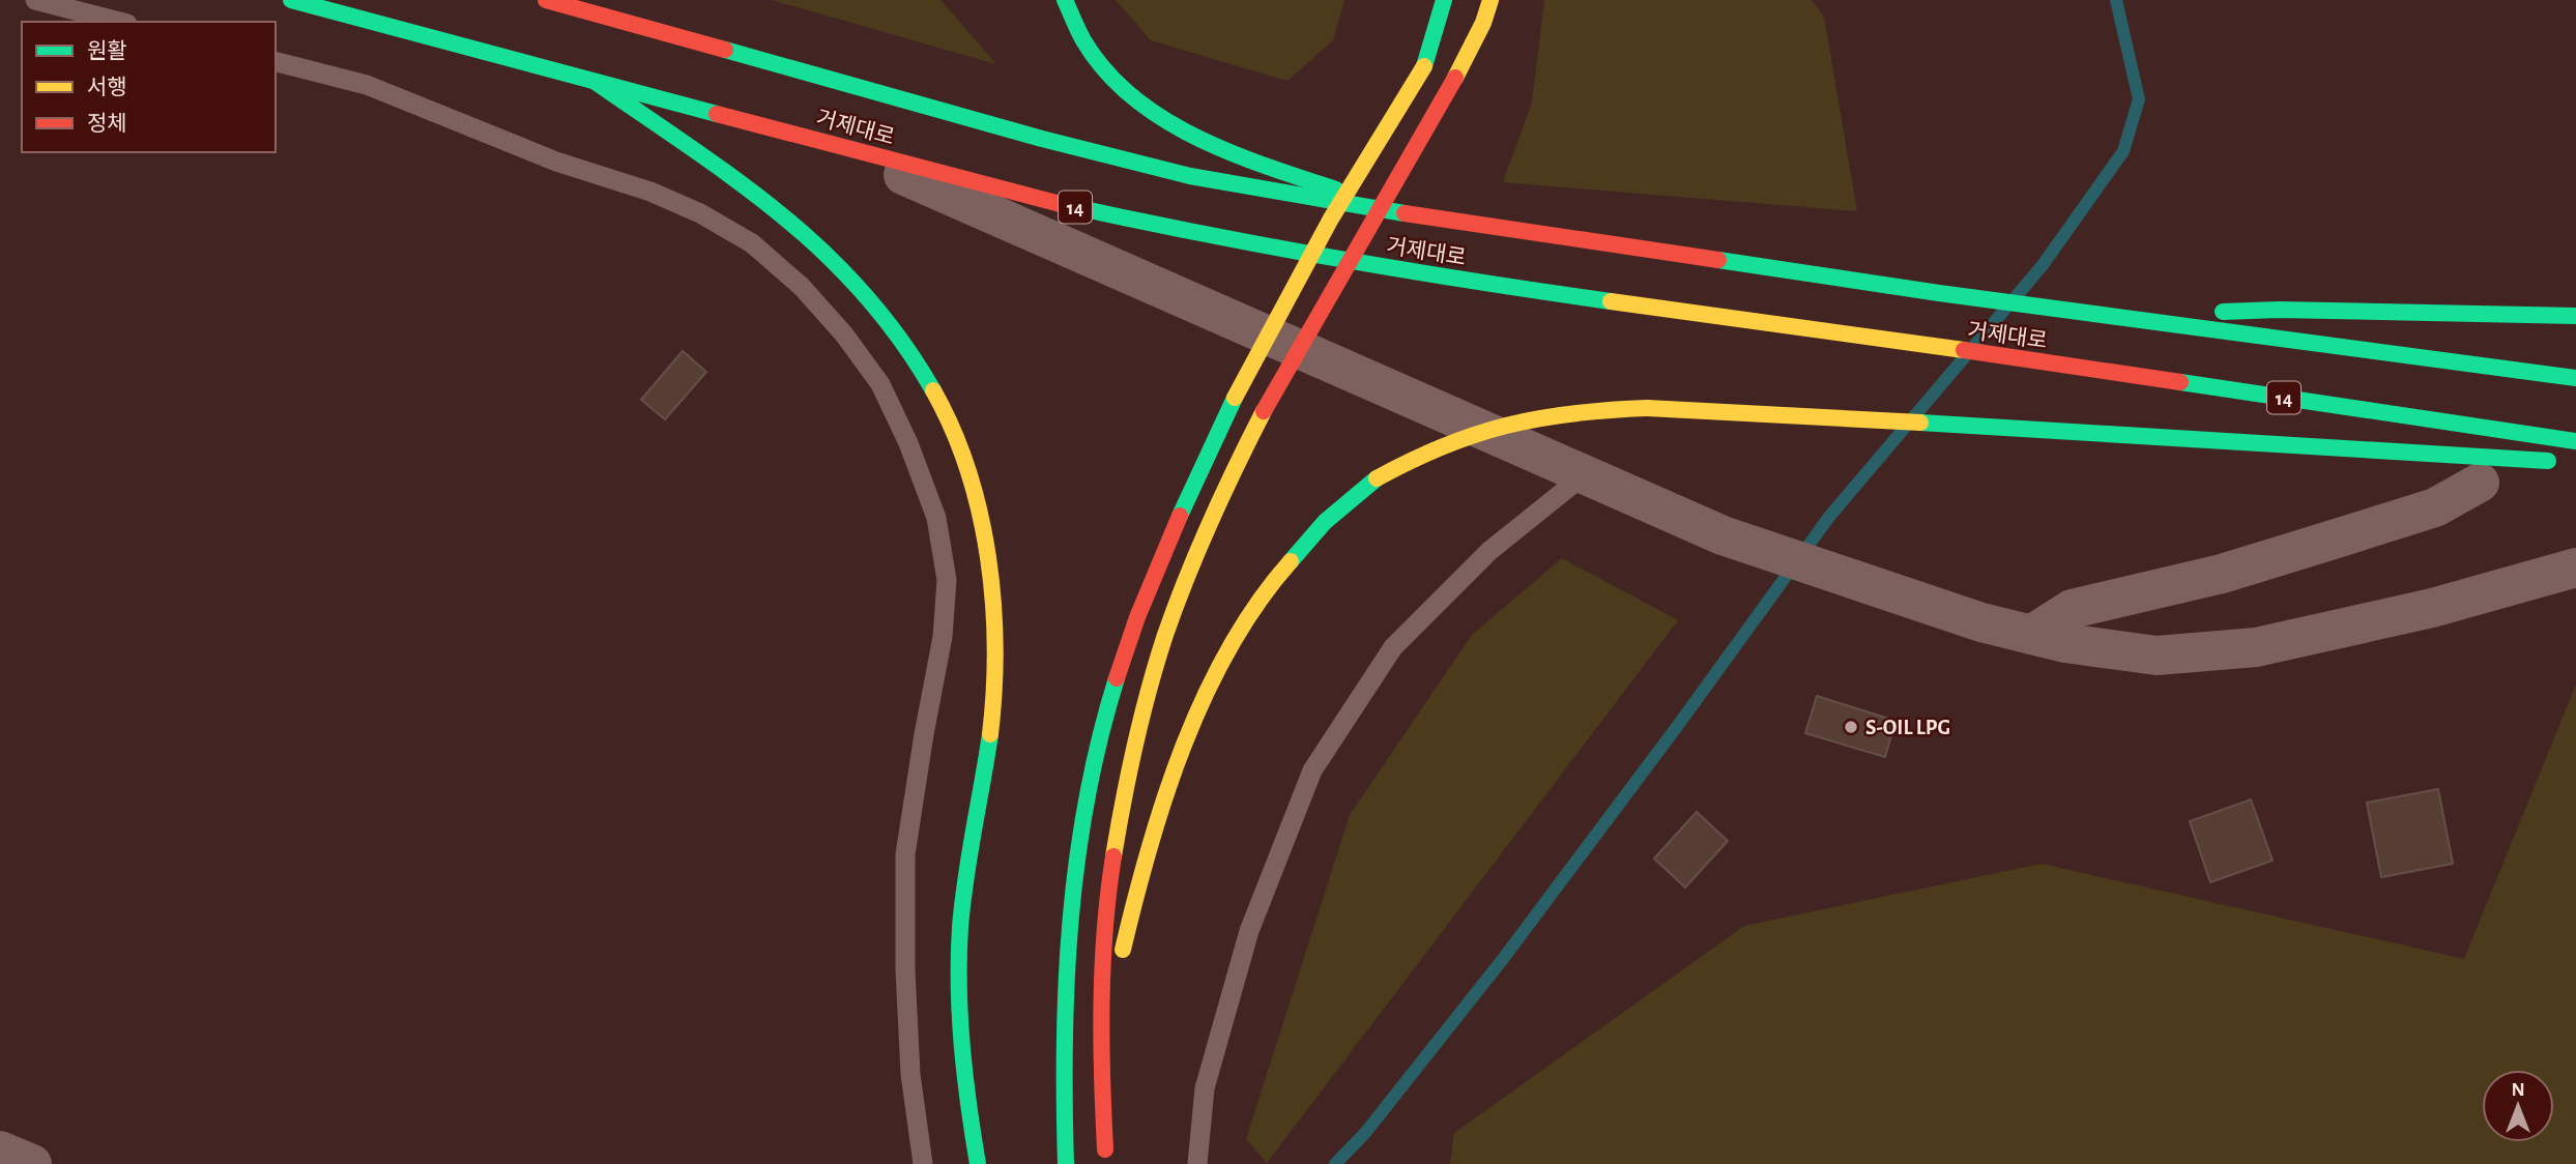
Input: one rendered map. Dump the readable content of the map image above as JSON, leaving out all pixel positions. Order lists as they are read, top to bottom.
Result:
{
  "streets": {
    "main road": ["거제대로", "14"]
  },
  "places": ["S-OIL LPG"],
  "legend": ["원활", "서행", "정체"],
  "north": "top"
}
